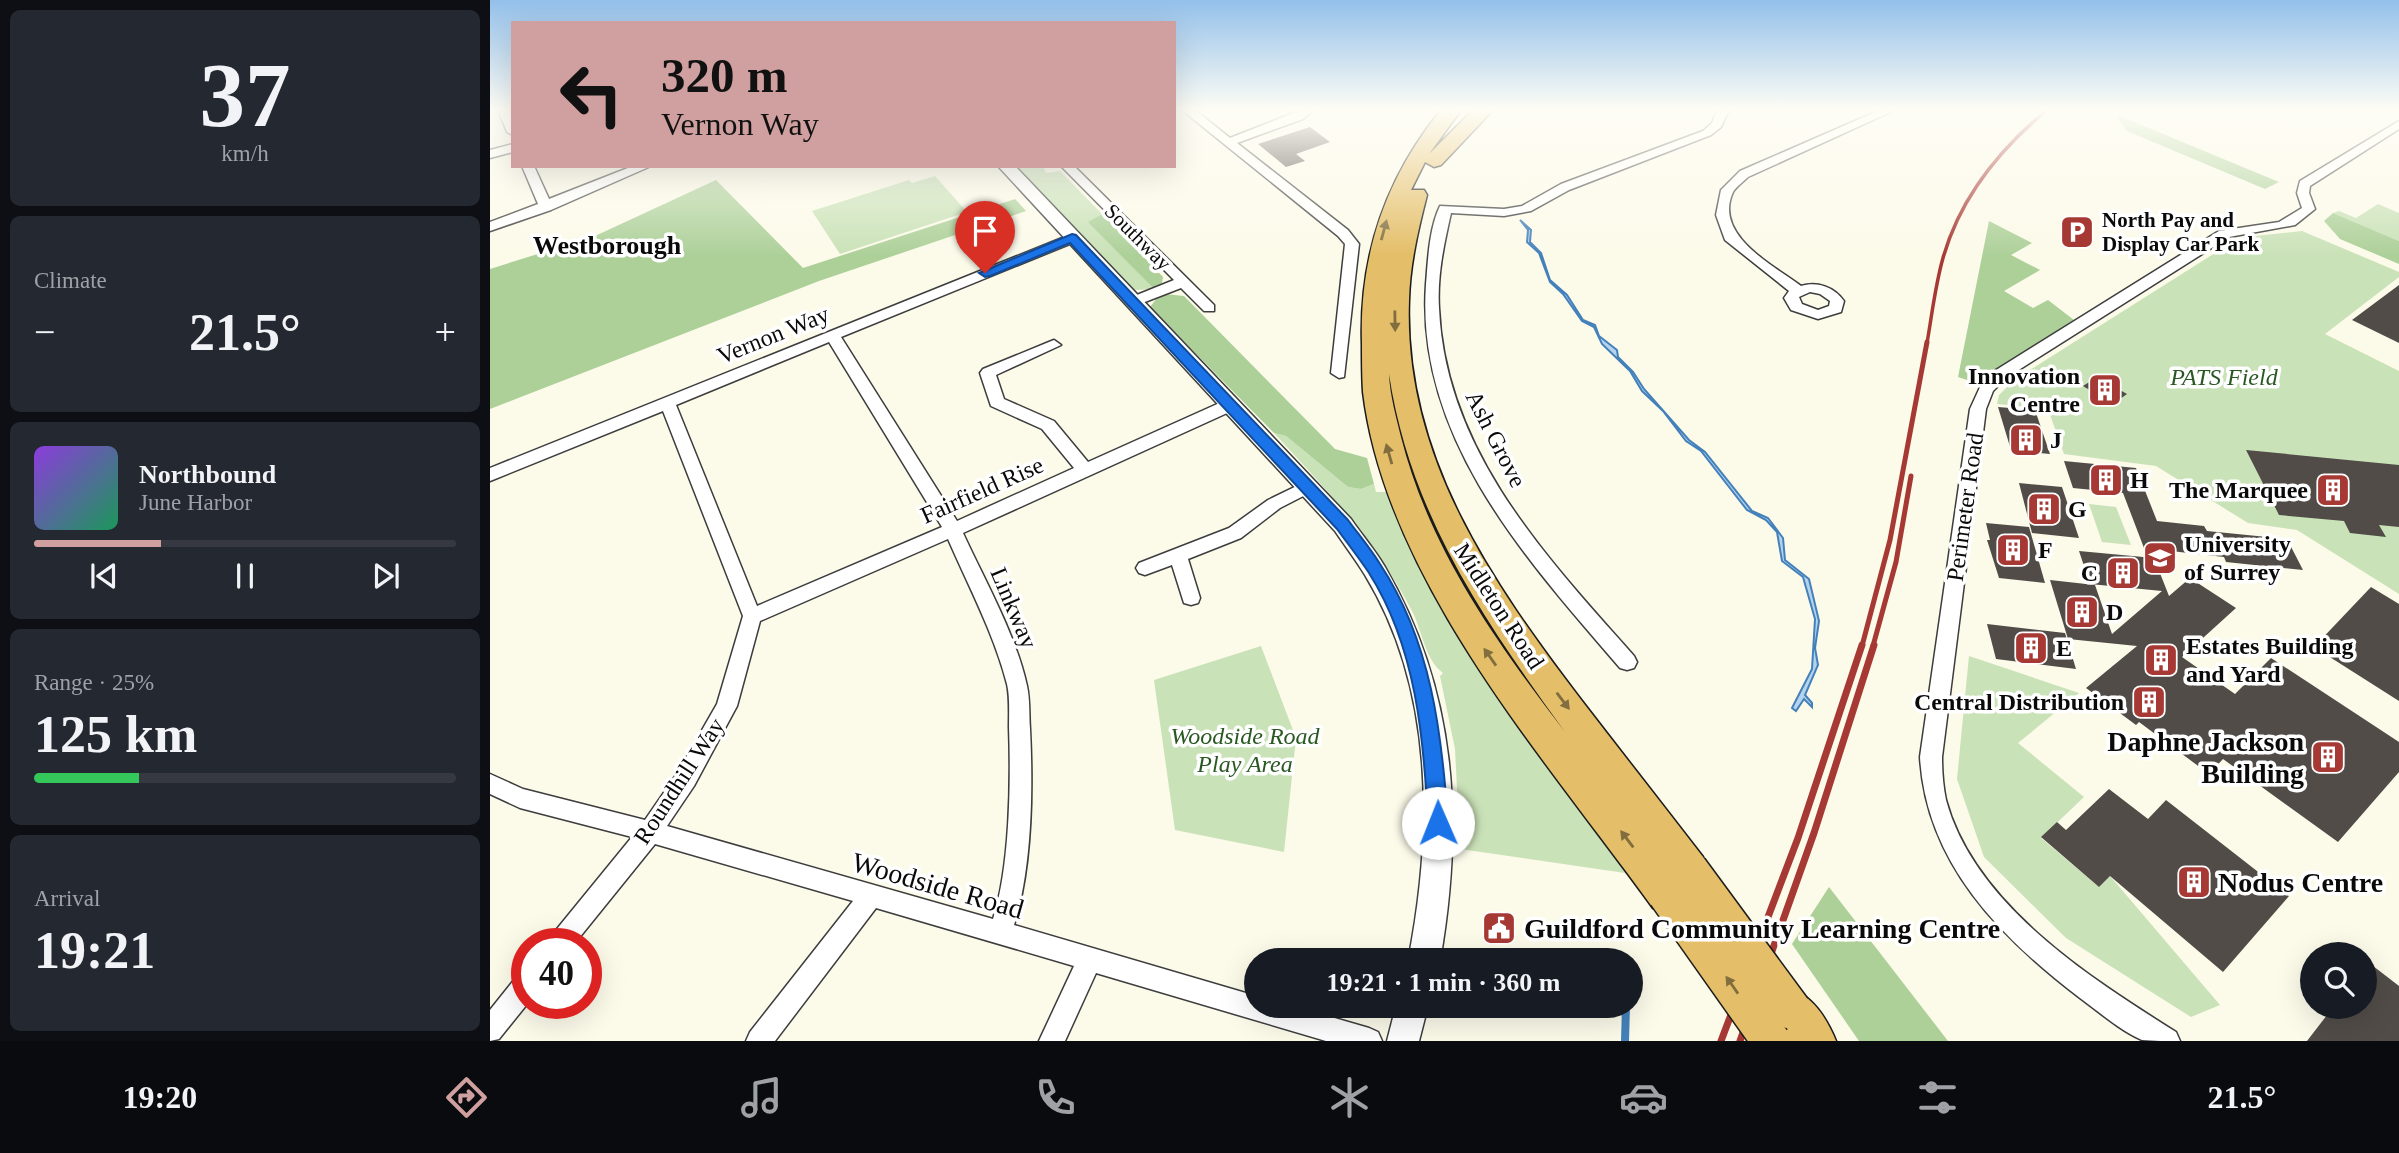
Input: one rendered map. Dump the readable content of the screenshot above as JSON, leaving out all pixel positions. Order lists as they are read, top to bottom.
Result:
{
  "streets": {
    "highway": ["Midleton Road"],
    "street": [
      "Southway",
      "Vernon Way",
      "Ash Grove",
      "Fairfield Rise",
      "Perimeter Road",
      "Linkway",
      "Roundhill Way",
      "Woodside Road"
    ]
  },
  "crossings": [
    ["Southway", "Vernon Way"],
    ["Southway", "Fairfield Rise"],
    ["Vernon Way", "Linkway"],
    ["Fairfield Rise", "Linkway"],
    ["Fairfield Rise", "Roundhill Way"],
    ["Linkway", "Woodside Road"],
    ["Roundhill Way", "Woodside Road"]
  ],
  "districts": ["Westborough"],
  "parks": ["PATS Field", "Woodside Road Play Area"],
  "places": {
    "parking": ["North Pay and Display Car Park"],
    "building": [
      "Innovation Centre",
      "J",
      "H",
      "The Marquee",
      "G",
      "F",
      "C",
      "D",
      "E",
      "Estates Building and Yard",
      "Central Distribution",
      "Daphne Jackson Building",
      "Nodus Centre"
    ],
    "school or university": ["University of Surrey"],
    "public building": ["Guildford Community Learning Centre"]
  },
  "page": {
    "tile": [
      ["37", "km/h"],
      "Climate",
      ["Range · 25%", "125 km"],
      ["Arrival", "19:21"]
    ],
    "turn": ["320 m", "Vernon Way"],
    "heat": ["−", "21.5°", "+"],
    "song": ["Northbound", "June Harbor"],
    "limit": "40",
    "trip": "19:21 · 1 min · 360 m",
    "tabs": ["19:20", "21.5°"]
  }
}
